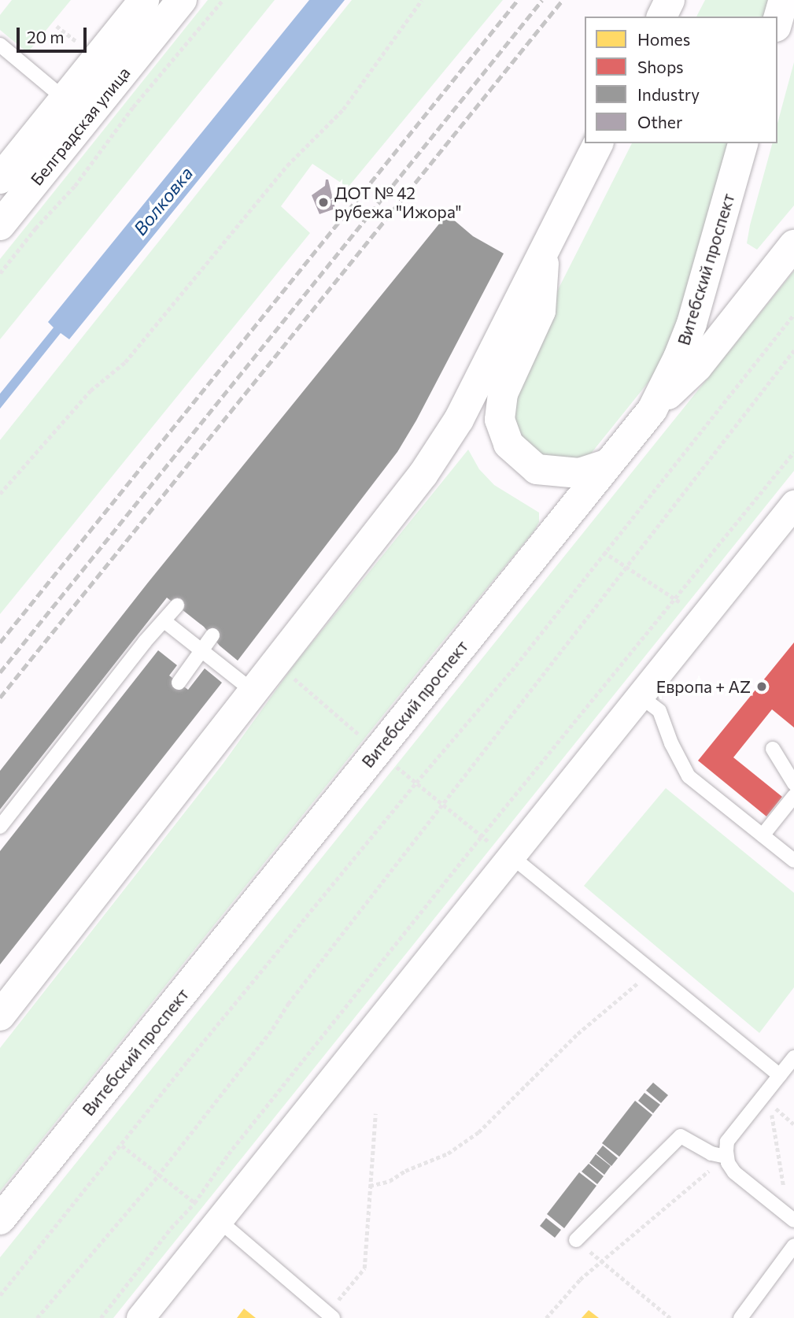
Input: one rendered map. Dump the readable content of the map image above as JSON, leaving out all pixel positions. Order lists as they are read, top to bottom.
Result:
{
  "streets": {
    "main road": ["Белградская улица", "Витебский проспект"]
  },
  "water": ["Волковка"],
  "places": ["ДОТ № 42 рубежа \"Ижора\"", "Европа + AZ"],
  "legend": [
    "Homes",
    "Shops",
    "Industry",
    "Other"
  ],
  "scale_bar": "20 m"
}
